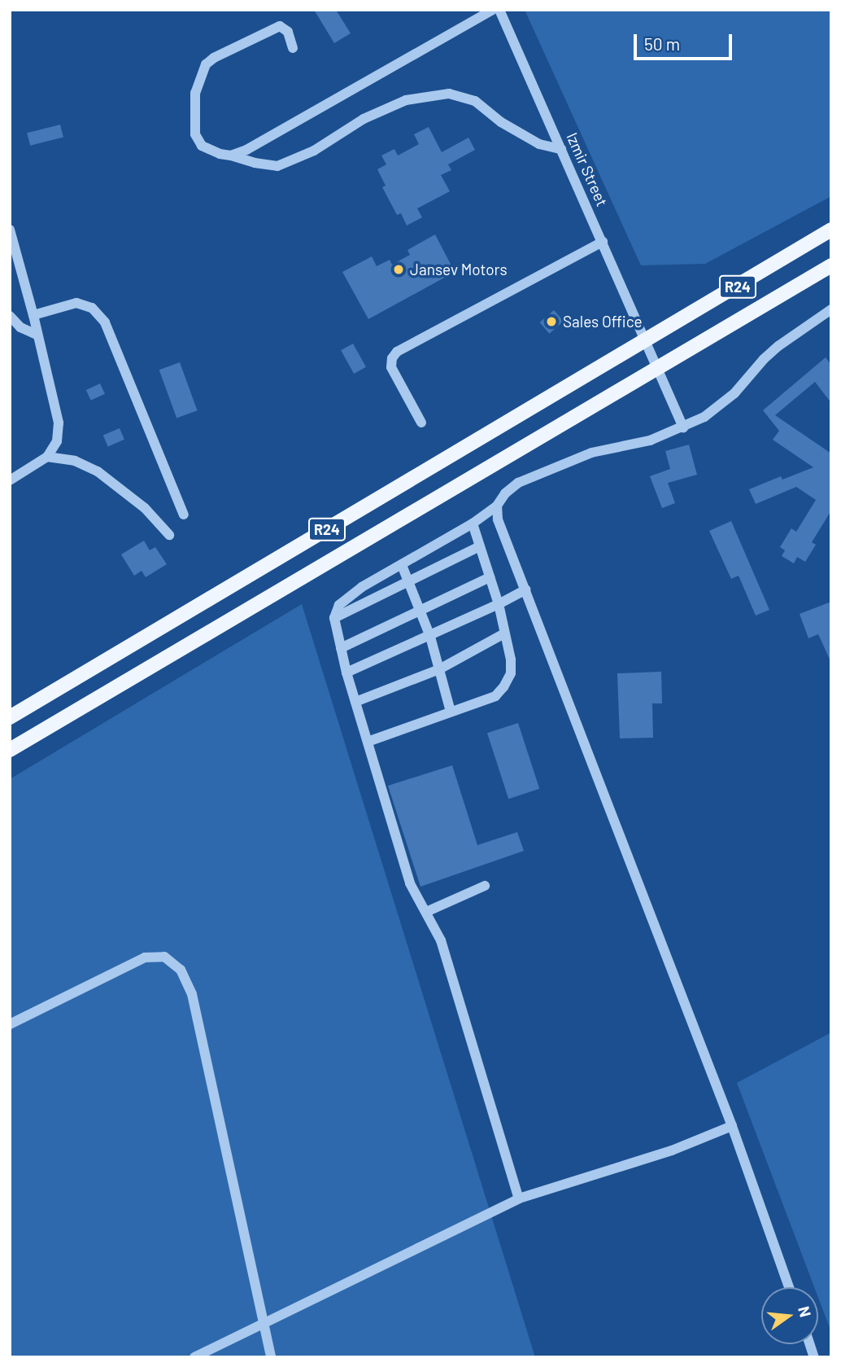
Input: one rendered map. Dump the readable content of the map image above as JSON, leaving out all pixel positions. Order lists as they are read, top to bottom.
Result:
{
  "streets": {
    "main road": ["R24"],
    "street": ["Izmir Street"]
  },
  "crossings": [
    ["Izmir Street", "R24"]
  ],
  "places": ["Jansev Motors", "Sales Office"],
  "scale_bar": "50 m",
  "north": "right"
}
